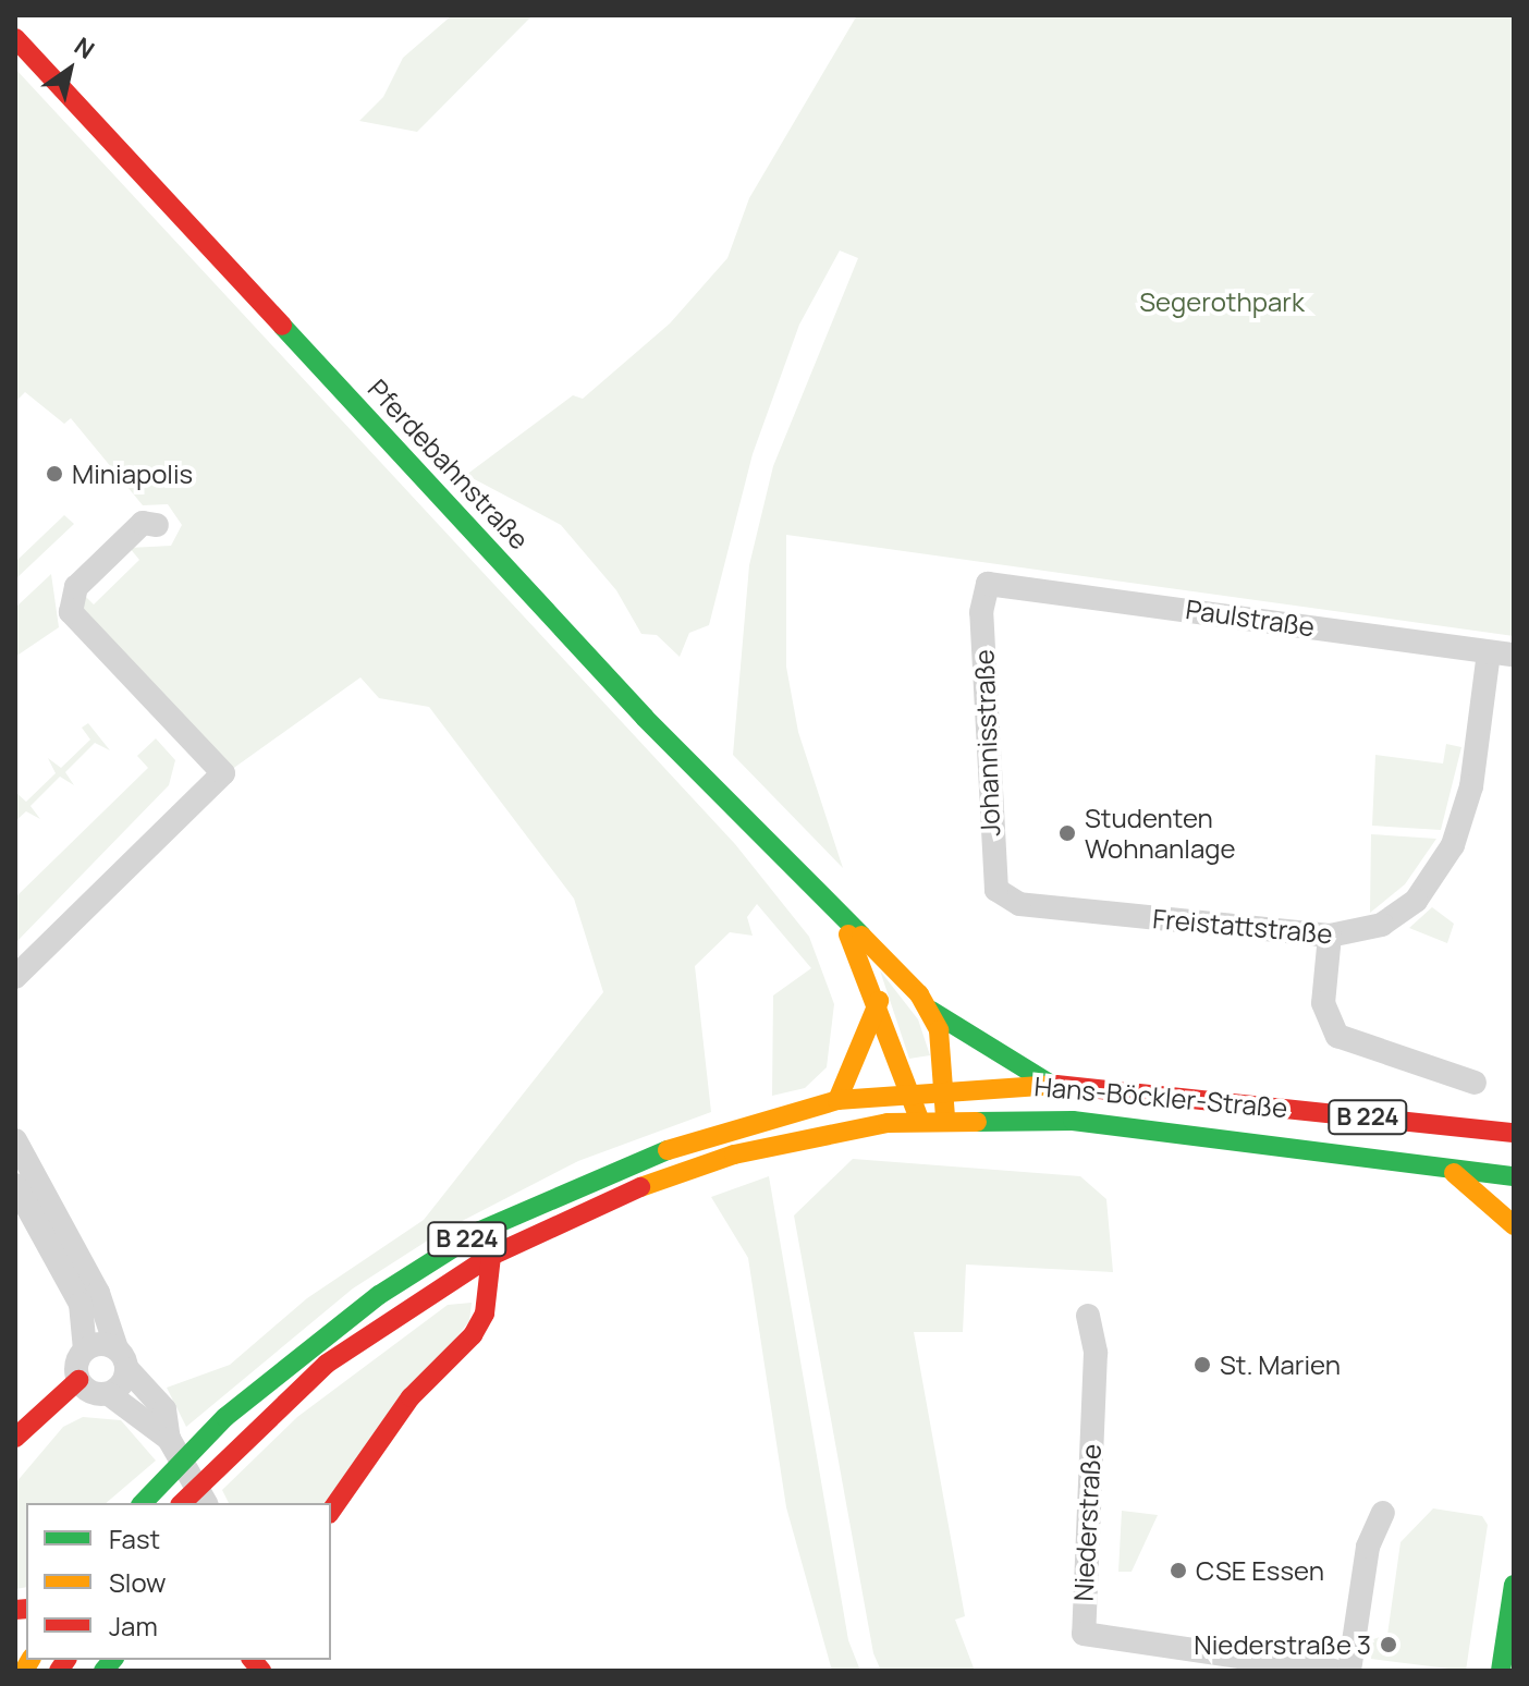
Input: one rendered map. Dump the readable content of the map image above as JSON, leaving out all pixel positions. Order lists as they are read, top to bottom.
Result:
{
  "streets": {
    "main road": ["Pferdebahnstraße", "Hans-Böckler-Straße", "B 224"],
    "street": [
      "Paulstraße",
      "Johannisstraße",
      "Freistattstraße",
      "Niederstraße"
    ]
  },
  "crossings": [
    ["Pferdebahnstraße", "Hans-Böckler-Straße"],
    ["Paulstraße", "Johannisstraße"],
    ["Paulstraße", "Freistattstraße"],
    ["Johannisstraße", "Freistattstraße"]
  ],
  "parks": ["Segerothpark"],
  "places": [
    "Miniapolis",
    "Studenten Wohnanlage",
    "St. Marien",
    "CSE Essen",
    "Niederstraße 3"
  ],
  "legend": ["Fast", "Slow", "Jam"],
  "north": "top right"
}
